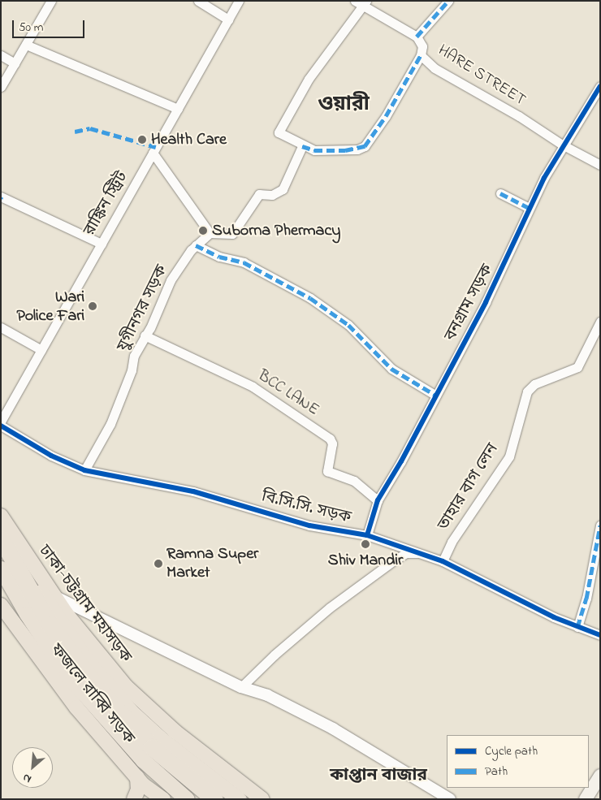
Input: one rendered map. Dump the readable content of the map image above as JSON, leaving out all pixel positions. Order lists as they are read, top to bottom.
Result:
{
  "streets": {
    "main road": ["ঢাকা-চট্টগ্রাম মহাসড়ক", "ফজলে রাব্বি সড়ক"],
    "street": [
      "HARE STREET",
      "রাঙ্কিন স্ট্রিট",
      "বনগ্রাম সড়ক",
      "যুগীনগর সড়ক",
      "BCC LANE",
      "তাহার বাগ লেন",
      "বি.সি.সি. সড়ক"
    ]
  },
  "crossings": [
    ["HARE STREET", "বনগ্রাম সড়ক"],
    ["বনগ্রাম সড়ক", "BCC LANE"],
    ["বনগ্রাম সড়ক", "বি.সি.সি. সড়ক"],
    ["যুগীনগর সড়ক", "BCC LANE"],
    ["যুগীনগর সড়ক", "বি.সি.সি. সড়ক"],
    ["তাহার বাগ লেন", "বি.সি.সি. সড়ক"]
  ],
  "districts": ["ওয়ারী", "কাপ্তান বাজার"],
  "places": [
    "Health Care",
    "Suborna Phermacy",
    "Wari Police Fari",
    "Shiv Mandir",
    "Ramna Super Market"
  ],
  "legend": ["Cycle path", "Path"],
  "scale_bar": "50 m",
  "north": "bottom left"
}
